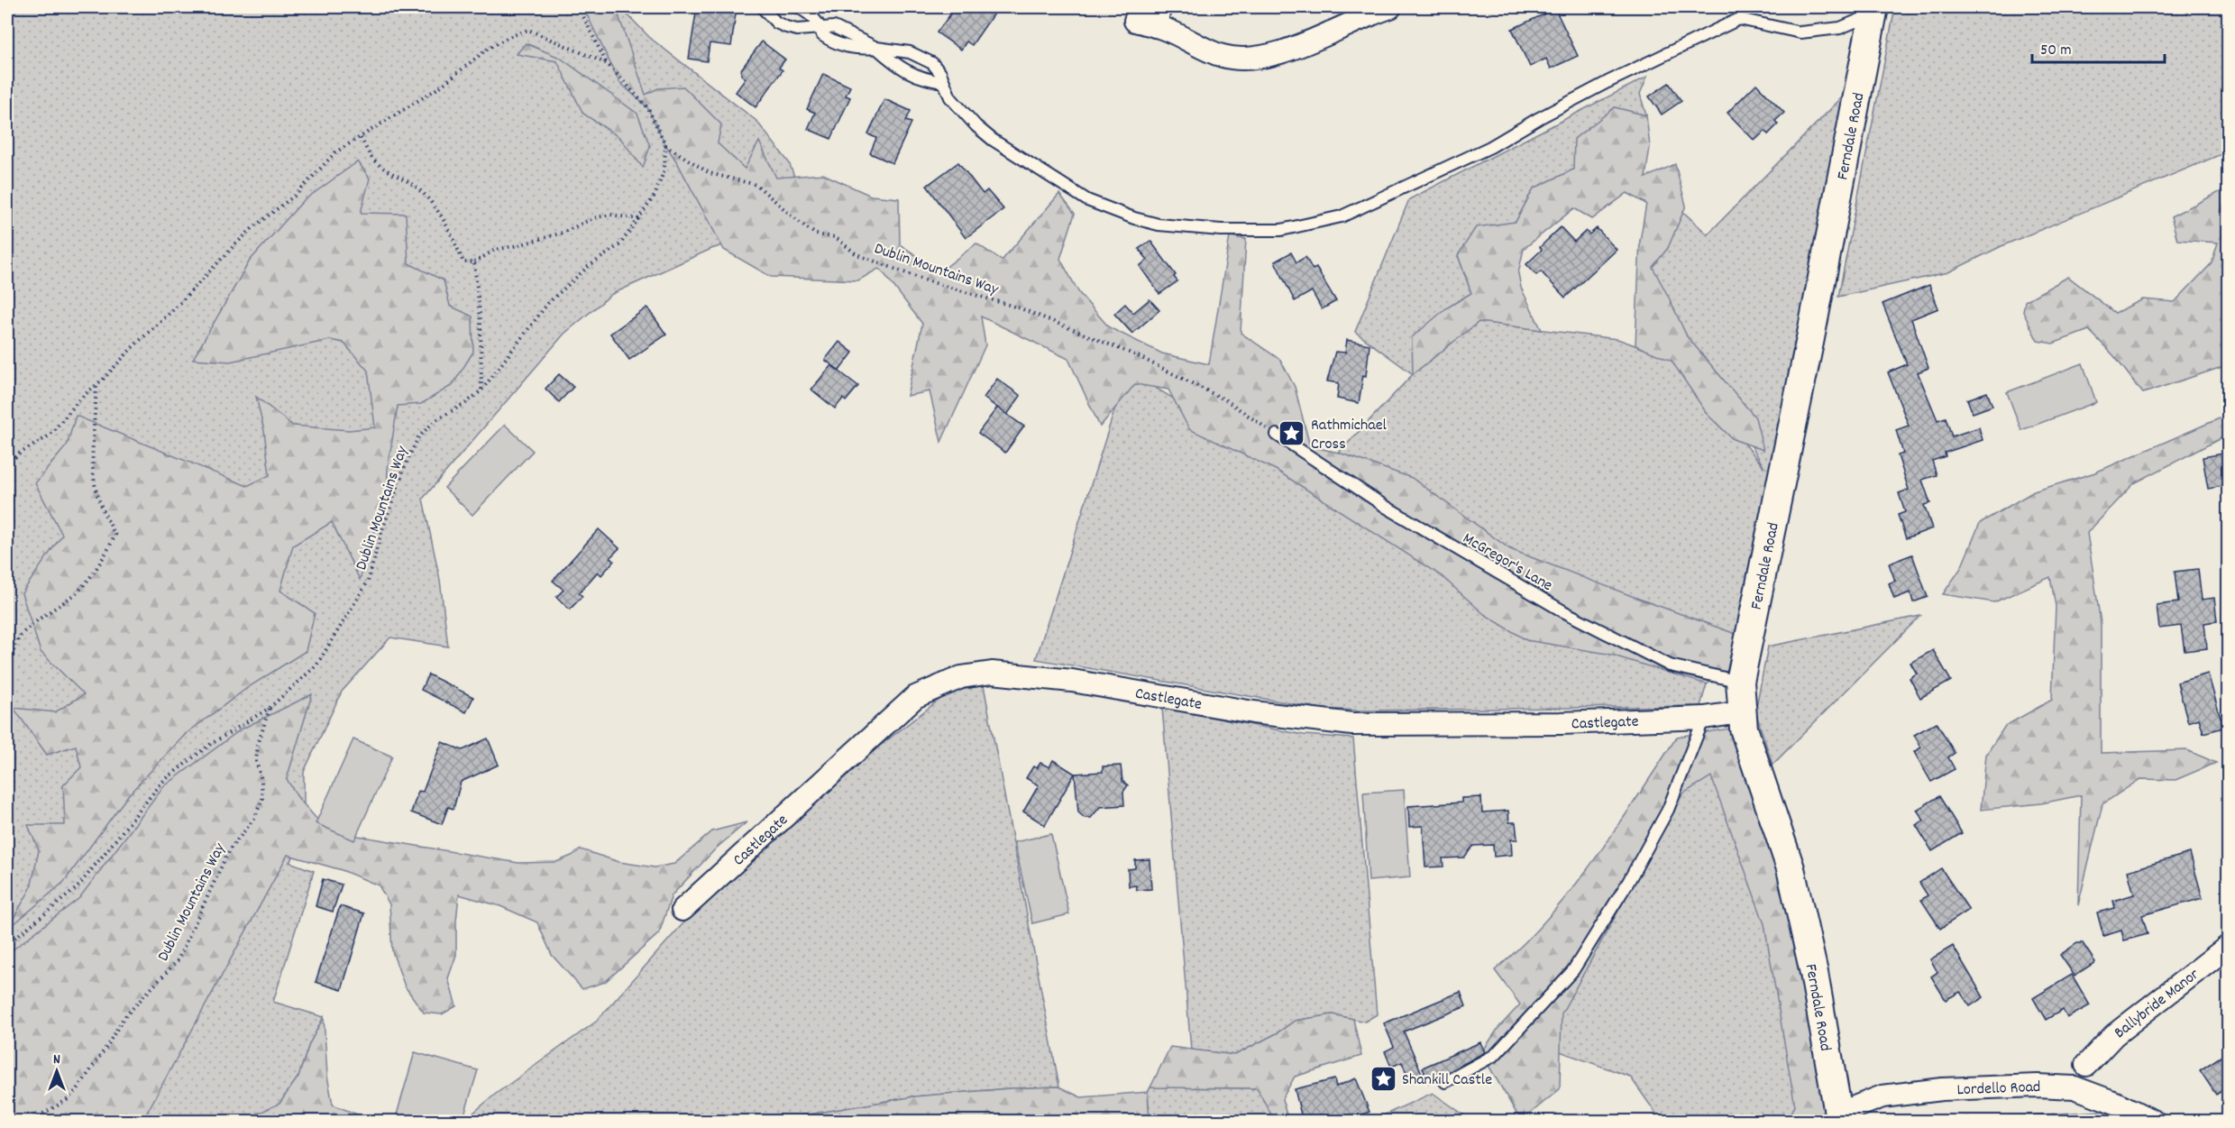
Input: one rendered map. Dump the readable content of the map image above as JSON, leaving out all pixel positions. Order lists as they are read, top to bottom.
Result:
{
  "streets": {
    "street": [
      "Ferndale Road",
      "Castlegate",
      "Ballybride Manor",
      "Lordello Road"
    ],
    "lane": ["McGregor's Lane"],
    "path": ["Dublin Mountains Way"]
  },
  "crossings": [
    ["Ferndale Road", "McGregor's Lane"],
    ["Ferndale Road", "Castlegate"],
    ["Ferndale Road", "Lordello Road"],
    ["Dublin Mountains Way", "McGregor's Lane"]
  ],
  "places": {
    "place": ["Rathmichael Cross", "Shankill Castle"]
  },
  "scale_bar": "50 m",
  "north": "top"
}
